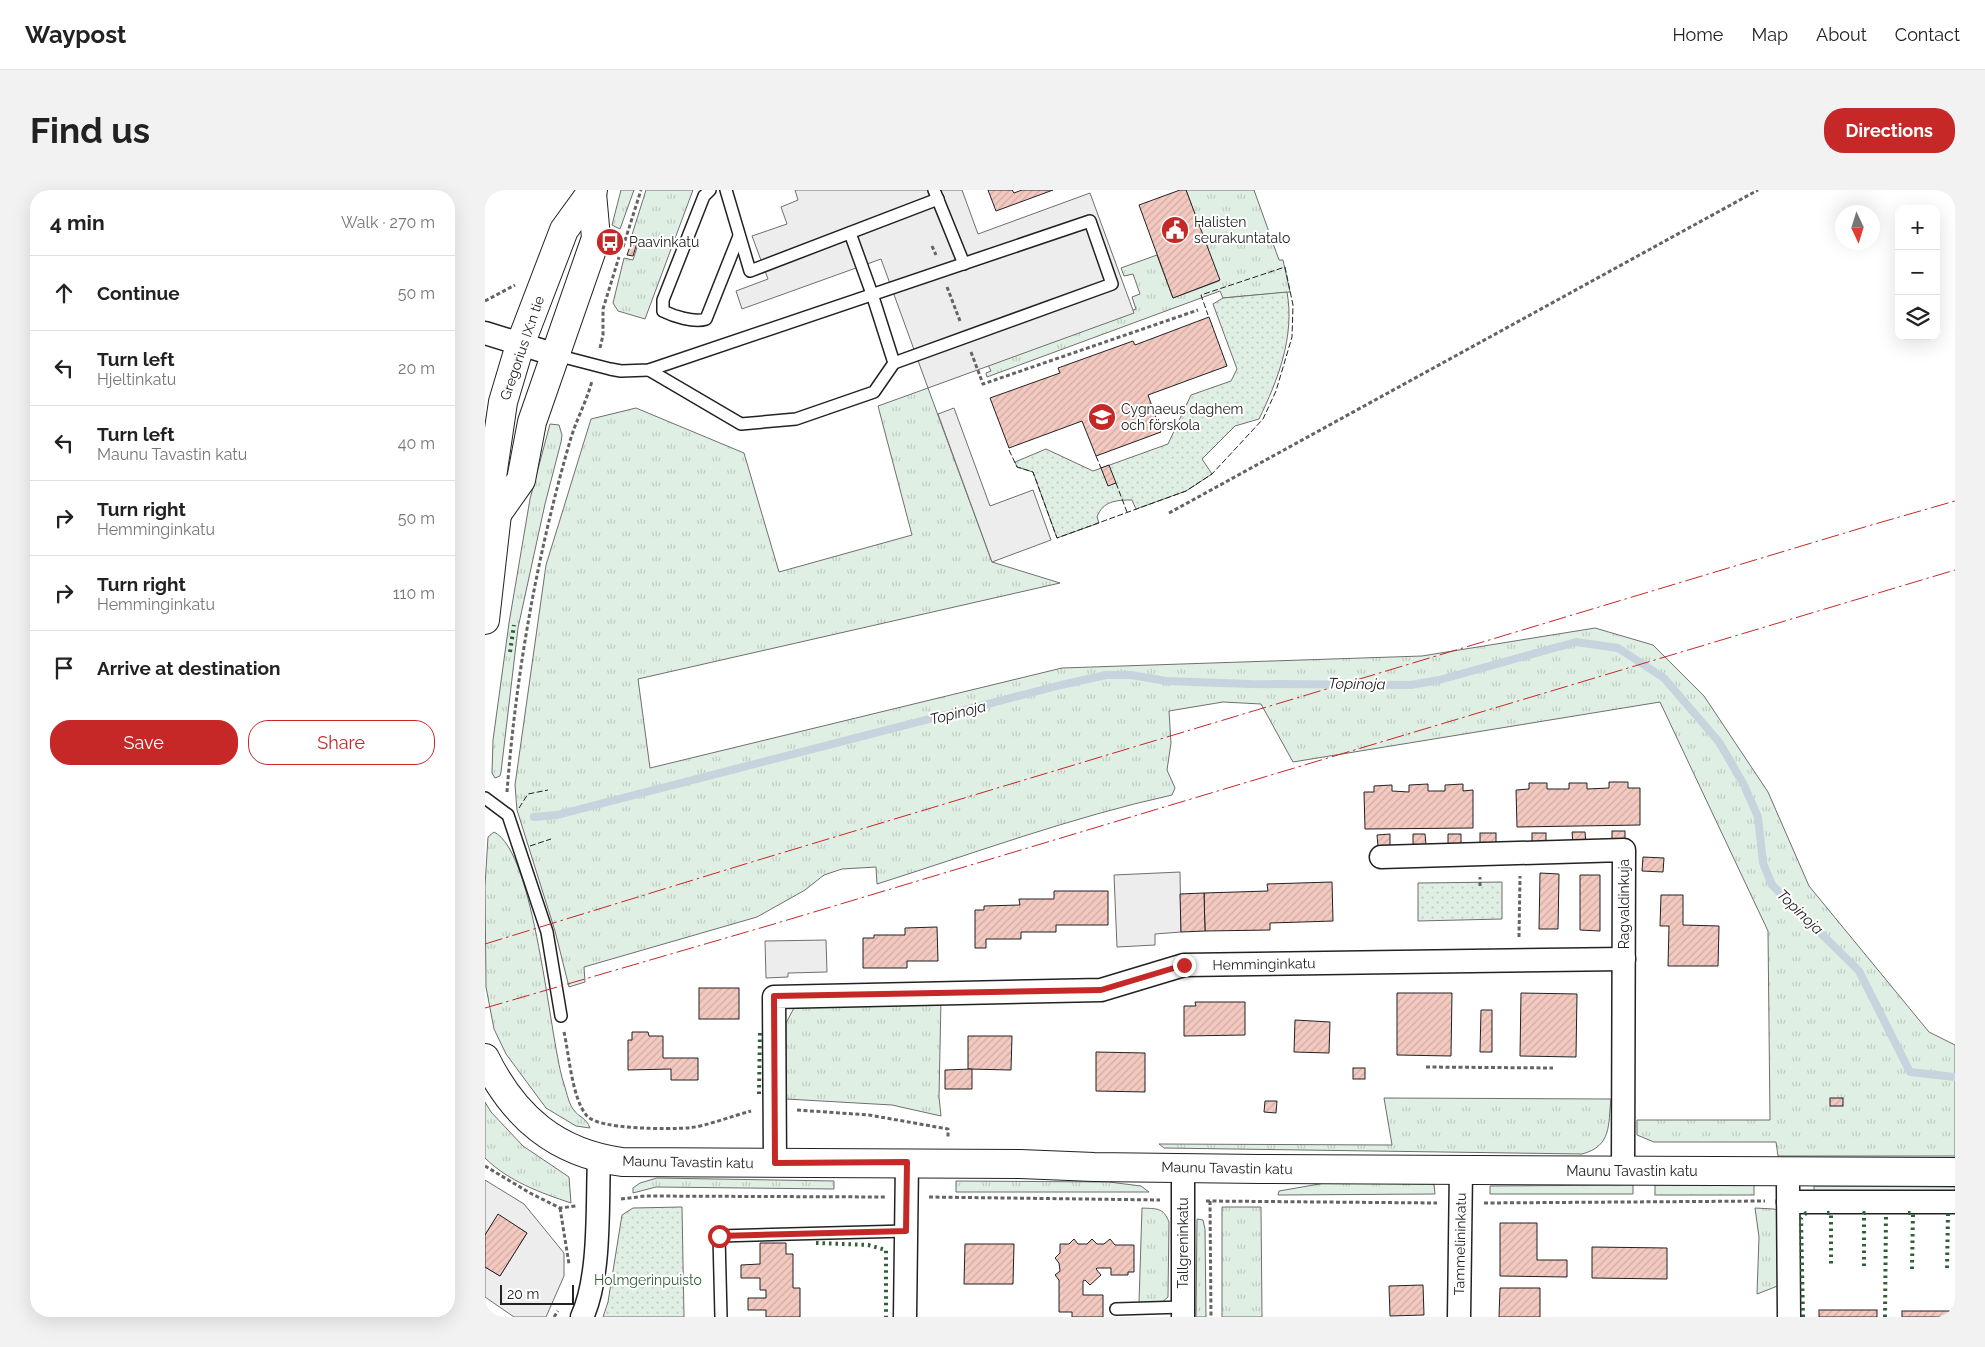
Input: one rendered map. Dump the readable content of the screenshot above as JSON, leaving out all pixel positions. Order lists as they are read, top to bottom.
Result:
{
  "streets": {
    "street": [
      "Gregorius IX:n tie",
      "Ragvaldinkuja",
      "Hemminginkatu",
      "Maunu Tavastin katu",
      "Tallgreninkatu",
      "Tammelininkatu"
    ]
  },
  "crossings": [
    ["Ragvaldinkuja", "Hemminginkatu"],
    ["Ragvaldinkuja", "Maunu Tavastin katu"],
    ["Hemminginkatu", "Maunu Tavastin katu"],
    ["Maunu Tavastin katu", "Tallgreninkatu"],
    ["Maunu Tavastin katu", "Tammelininkatu"]
  ],
  "water": ["Topinoja"],
  "parks": ["Holmgerinpuisto"],
  "places": {
    "public building": ["Halisten seurakuntatalo"],
    "bus stop": ["Paavinkatu"],
    "school or university": ["Cygnaeus daghem och förskola"]
  },
  "scale_bar": "20 m",
  "north": "bottom",
  "page": {
    "header": "Waypost",
    "nav": [
      "Home",
      "Map",
      "About",
      "Contact"
    ],
    "buttons": [
      "Directions",
      ["Save", "Share"]
    ],
    "title": "Find us",
    "heading": ["4 min", "Walk · 270 m"],
    "map_buttons": ["+", "−"],
    "list": [
      ["Continue", "50 m"],
      ["Turn left", "Hjeltinkatu", "20 m"],
      ["Turn left", "Maunu Tavastin katu", "40 m"],
      ["Turn right", "Hemminginkatu", "50 m"],
      ["Turn right", "Hemminginkatu", "110 m"],
      "Arrive at destination"
    ],
    "scale": "20 m"
  }
}
